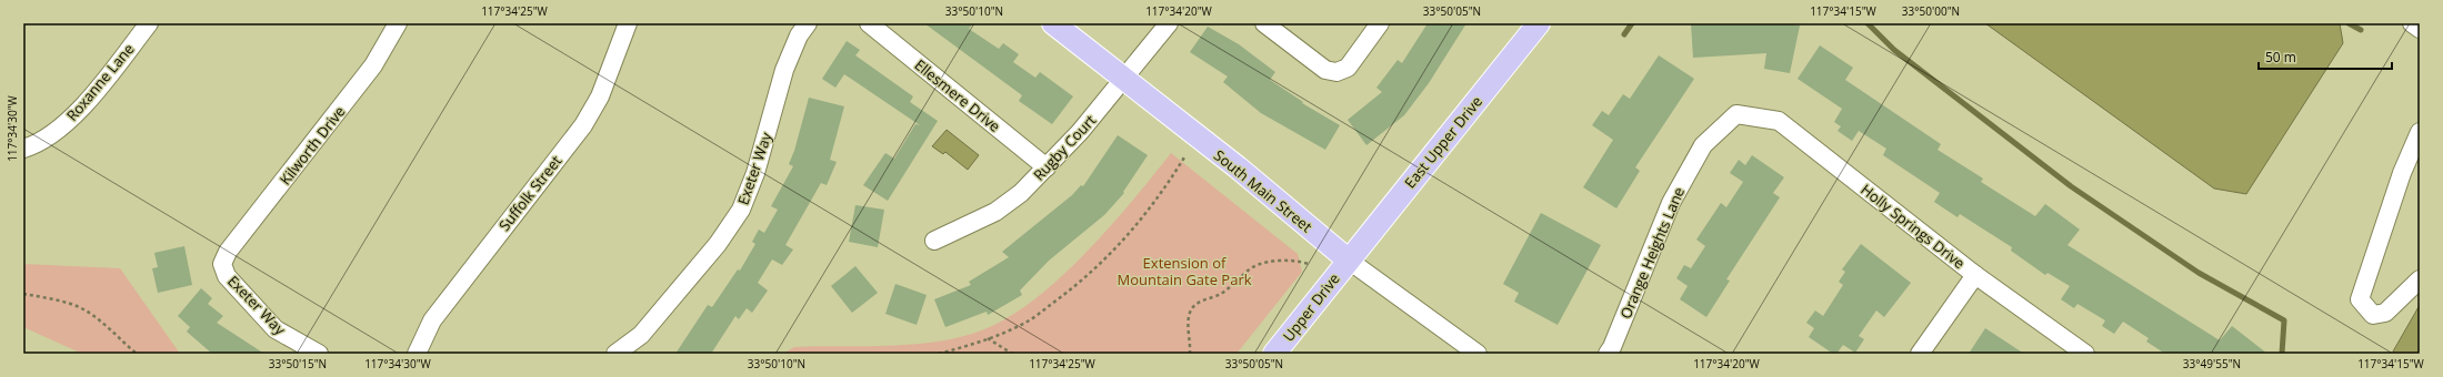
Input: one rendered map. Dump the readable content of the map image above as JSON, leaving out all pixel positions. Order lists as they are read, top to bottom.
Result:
{
  "streets": {
    "main road": ["East Upper Drive", "South Main Street", "Upper Drive"],
    "street": [
      "Roxanne Lane",
      "Ellesmere Drive",
      "Kilworth Drive",
      "Rugby Court",
      "Exeter Way",
      "Suffolk Street",
      "Holly Springs Drive",
      "Orange Heights Lane"
    ]
  },
  "crossings": [
    ["Ellesmere Drive", "Rugby Court"],
    ["East Upper Drive", "South Main Street"],
    ["East Upper Drive", "Upper Drive"],
    ["Kilworth Drive", "Exeter Way"],
    ["Rugby Court", "South Main Street"],
    ["South Main Street", "Upper Drive"],
    ["Holly Springs Drive", "Orange Heights Lane"]
  ],
  "parks": ["Extension of Mountain Gate Park"],
  "scale_bar": "50 m",
  "coordinates": [
    "117°34'25\"W",
    "33°50'10\"N",
    "117°34'20\"W",
    "33°50'05\"N",
    "117°34'15\"W",
    "33°50'00\"N",
    "117°34'30\"W",
    "33°50'15\"N",
    "33°49'55\"N"
  ]
}
